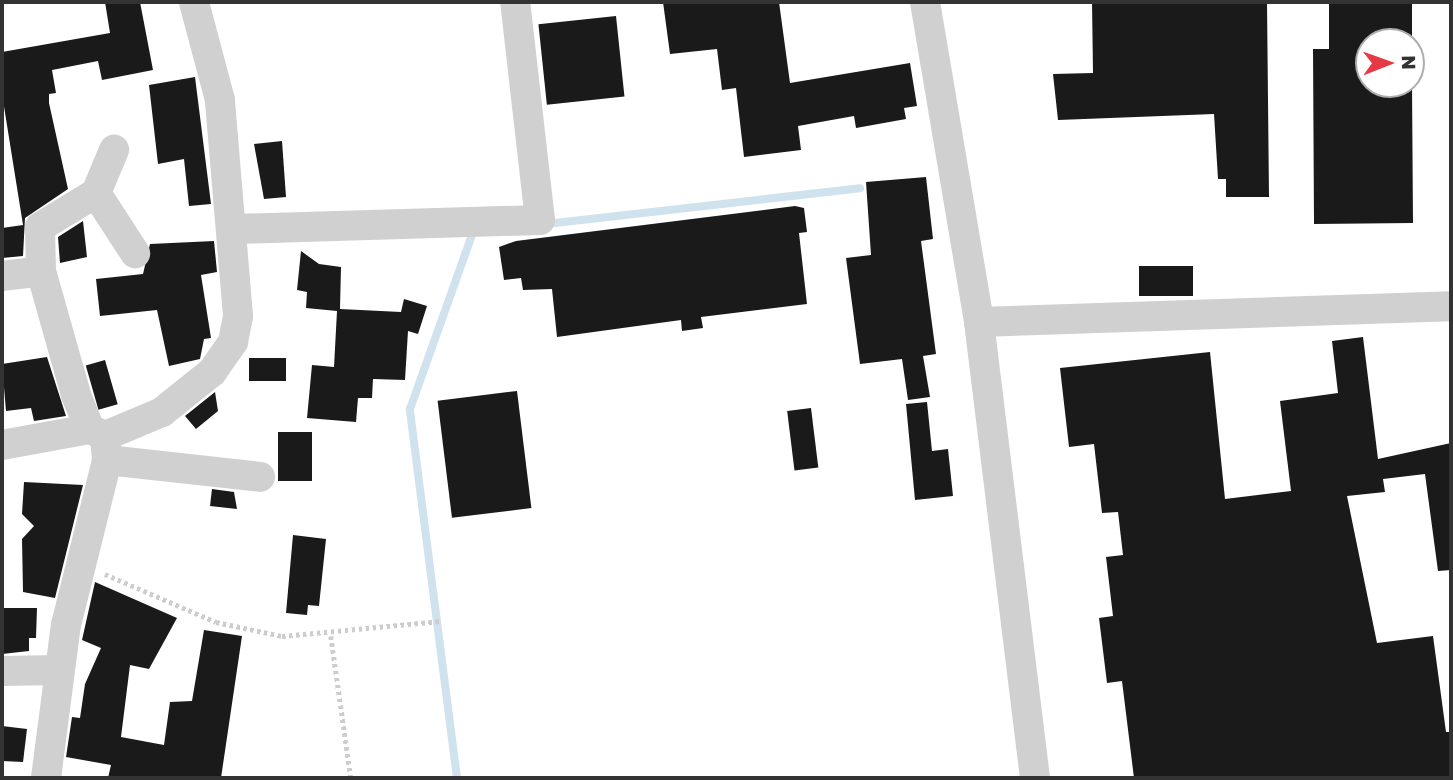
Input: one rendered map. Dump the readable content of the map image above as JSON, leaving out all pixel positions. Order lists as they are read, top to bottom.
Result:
{
  "north": "right"
}
